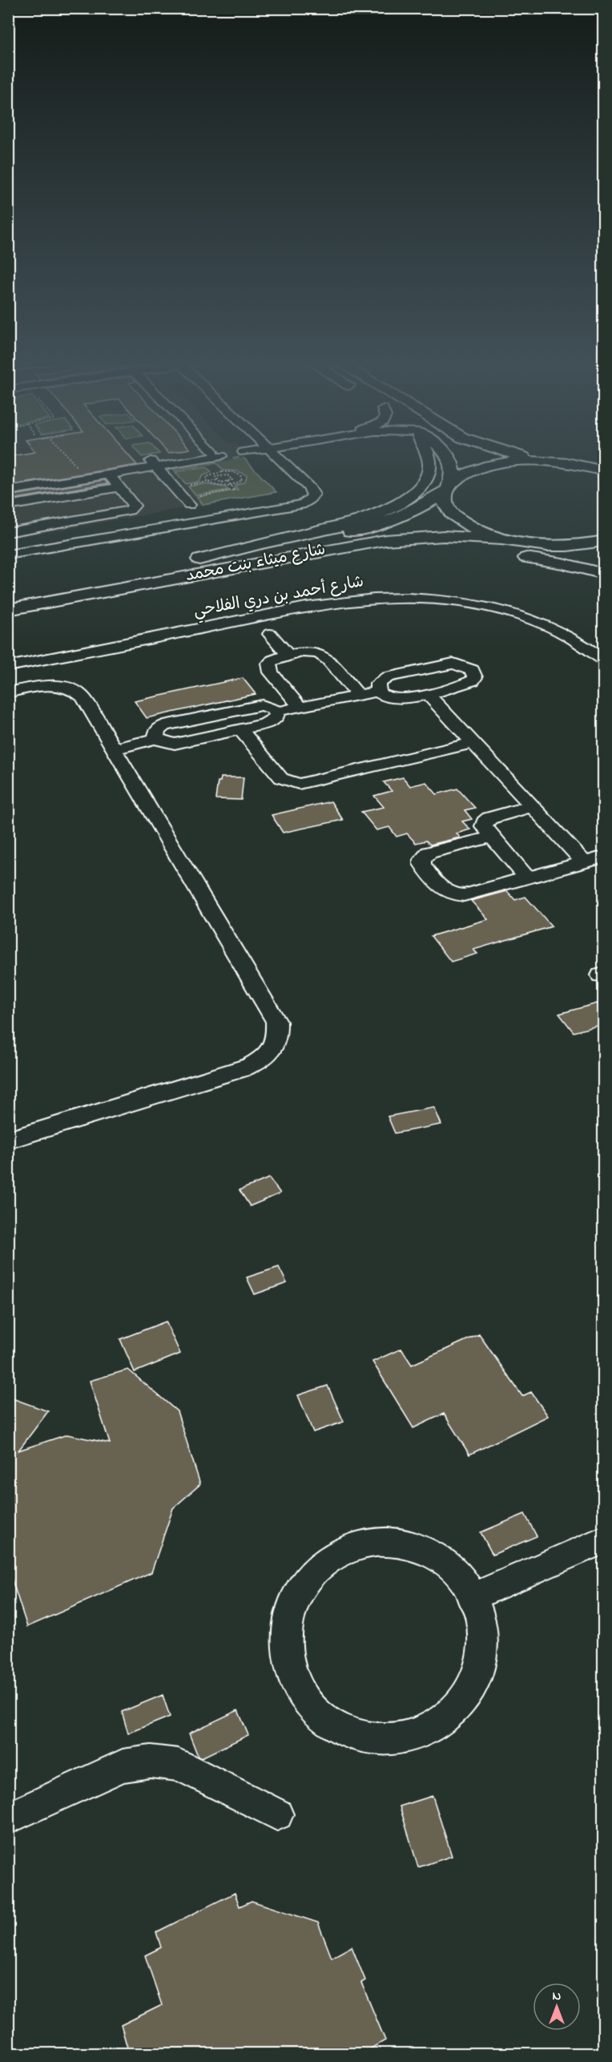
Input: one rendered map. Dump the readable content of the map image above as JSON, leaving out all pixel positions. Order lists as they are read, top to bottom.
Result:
{
  "streets": {
    "main road": ["شارع ميثاء بنت محمد"],
    "street": ["شارع أحمد بن دري الفلاحي"]
  },
  "north": "top"
}
